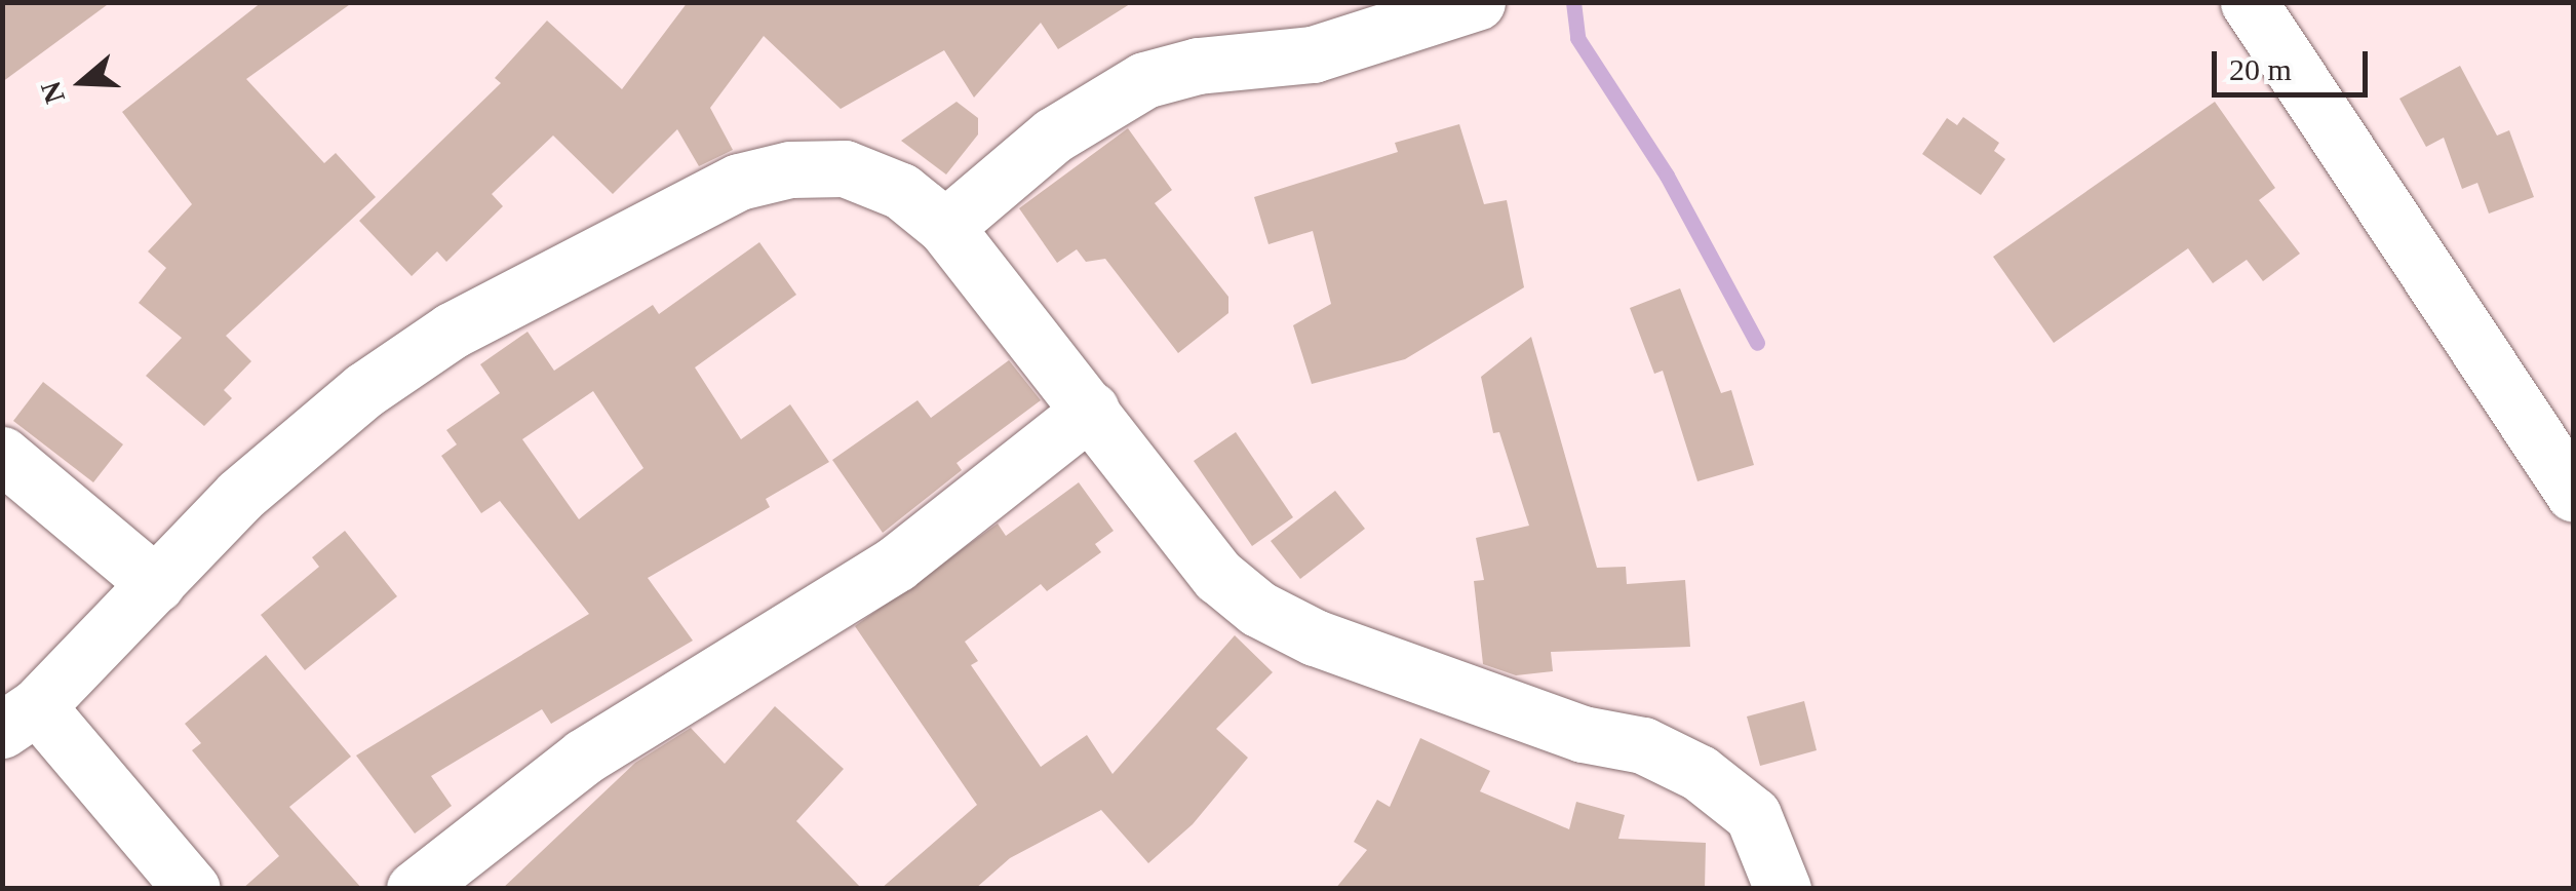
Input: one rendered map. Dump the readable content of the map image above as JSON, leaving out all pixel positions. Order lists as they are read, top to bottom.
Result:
{
  "scale_bar": "20 m",
  "north": "left"
}
